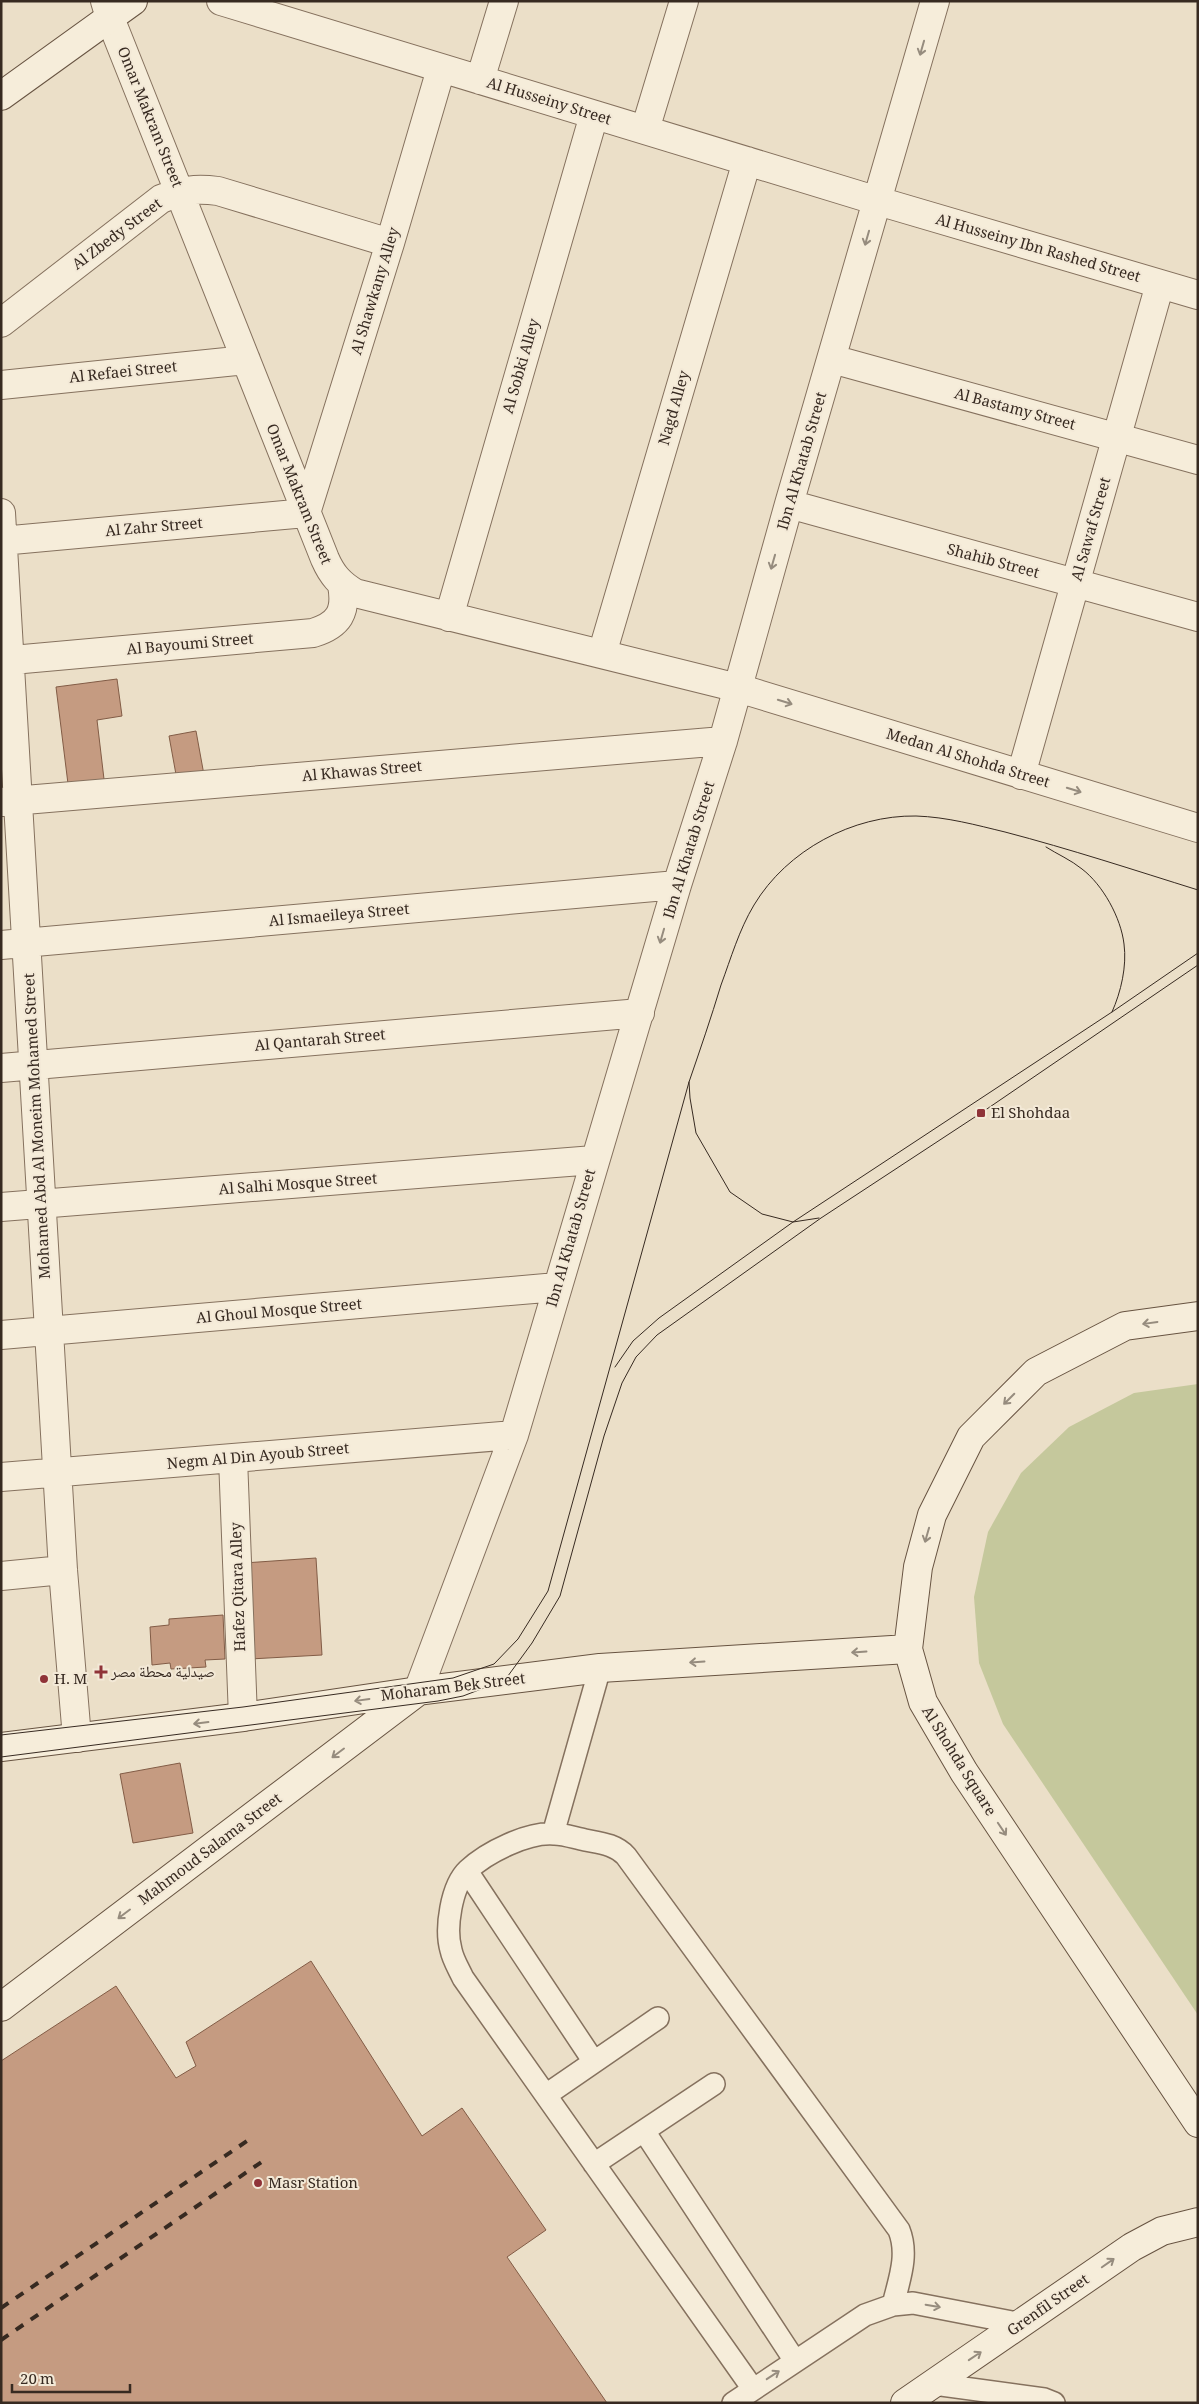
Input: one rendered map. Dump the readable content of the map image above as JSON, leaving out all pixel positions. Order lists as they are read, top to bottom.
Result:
{
  "streets": {
    "street": [
      "Al Husseiny Street",
      "Omar Makram Street",
      "Al Zbedy Street",
      "Al Husseiny Ibn Rashed Street",
      "Al Shawkany Alley",
      "Al Sobki Alley",
      "Al Refaei Street",
      "Nagd Alley",
      "Al Bastamy Street",
      "Ibn Al Khatab Street",
      "Al Zahr Street",
      "Al Sawaf Street",
      "Shahib Street",
      "Al Bayoumi Street",
      "Medan Al Shohda Street",
      "Al Khawas Street",
      "Al Ismaeileya Street",
      "Al Qantarah Street",
      "Mohamed Abd Al Moneim Mohamed Street",
      "Al Salhi Mosque Street",
      "Al Ghoul Mosque Street",
      "Negm Al Din Ayoub Street",
      "Hafez Qitara Alley",
      "Moharam Bek Street",
      "Al Shohda Square",
      "Mahmoud Salama Street",
      "Grenfil Street"
    ]
  },
  "crossings": [
    ["Al Husseiny Street", "Al Husseiny Ibn Rashed Street"],
    ["Al Husseiny Street", "Al Shawkany Alley"],
    ["Al Husseiny Street", "Al Sobki Alley"],
    ["Al Husseiny Street", "Nagd Alley"],
    ["Al Husseiny Street", "Ibn Al Khatab Street"],
    ["Omar Makram Street", "Al Zbedy Street"],
    ["Omar Makram Street", "Al Shawkany Alley"],
    ["Omar Makram Street", "Al Sobki Alley"],
    ["Omar Makram Street", "Al Refaei Street"],
    ["Omar Makram Street", "Nagd Alley"],
    ["Omar Makram Street", "Ibn Al Khatab Street"],
    ["Omar Makram Street", "Al Zahr Street"],
    ["Omar Makram Street", "Al Bayoumi Street"],
    ["Omar Makram Street", "Medan Al Shohda Street"],
    ["Al Zbedy Street", "Al Shawkany Alley"],
    ["Al Husseiny Ibn Rashed Street", "Ibn Al Khatab Street"],
    ["Al Husseiny Ibn Rashed Street", "Al Sawaf Street"],
    ["Al Shawkany Alley", "Al Zahr Street"],
    ["Al Bastamy Street", "Ibn Al Khatab Street"],
    ["Al Bastamy Street", "Al Sawaf Street"],
    ["Ibn Al Khatab Street", "Shahib Street"],
    ["Ibn Al Khatab Street", "Medan Al Shohda Street"],
    ["Ibn Al Khatab Street", "Al Khawas Street"],
    ["Ibn Al Khatab Street", "Al Ismaeileya Street"],
    ["Ibn Al Khatab Street", "Al Qantarah Street"],
    ["Ibn Al Khatab Street", "Al Salhi Mosque Street"],
    ["Ibn Al Khatab Street", "Al Ghoul Mosque Street"],
    ["Ibn Al Khatab Street", "Negm Al Din Ayoub Street"],
    ["Ibn Al Khatab Street", "Moharam Bek Street"],
    ["Ibn Al Khatab Street", "Mahmoud Salama Street"],
    ["Al Zahr Street", "Mohamed Abd Al Moneim Mohamed Street"],
    ["Al Sawaf Street", "Shahib Street"],
    ["Al Sawaf Street", "Medan Al Shohda Street"],
    ["Al Bayoumi Street", "Mohamed Abd Al Moneim Mohamed Street"],
    ["Al Khawas Street", "Mohamed Abd Al Moneim Mohamed Street"],
    ["Al Ismaeileya Street", "Mohamed Abd Al Moneim Mohamed Street"],
    ["Al Qantarah Street", "Mohamed Abd Al Moneim Mohamed Street"],
    ["Mohamed Abd Al Moneim Mohamed Street", "Al Salhi Mosque Street"],
    ["Mohamed Abd Al Moneim Mohamed Street", "Al Ghoul Mosque Street"],
    ["Mohamed Abd Al Moneim Mohamed Street", "Negm Al Din Ayoub Street"],
    ["Mohamed Abd Al Moneim Mohamed Street", "Moharam Bek Street"],
    ["Negm Al Din Ayoub Street", "Hafez Qitara Alley"],
    ["Hafez Qitara Alley", "Moharam Bek Street"],
    ["Moharam Bek Street", "Al Shohda Square"],
    ["Moharam Bek Street", "Mahmoud Salama Street"]
  ],
  "one_way": [
    "Ibn Al Khatab Street",
    "Medan Al Shohda Street",
    "Moharam Bek Street",
    "Mahmoud Salama Street",
    "Grenfil Street"
  ],
  "places": {
    "transit": ["El Shohdaa"],
    "health": ["صيدلية محطة مصر"],
    "other": ["H. M", "Masr Station"]
  },
  "scale_bar": "20 m"
}
